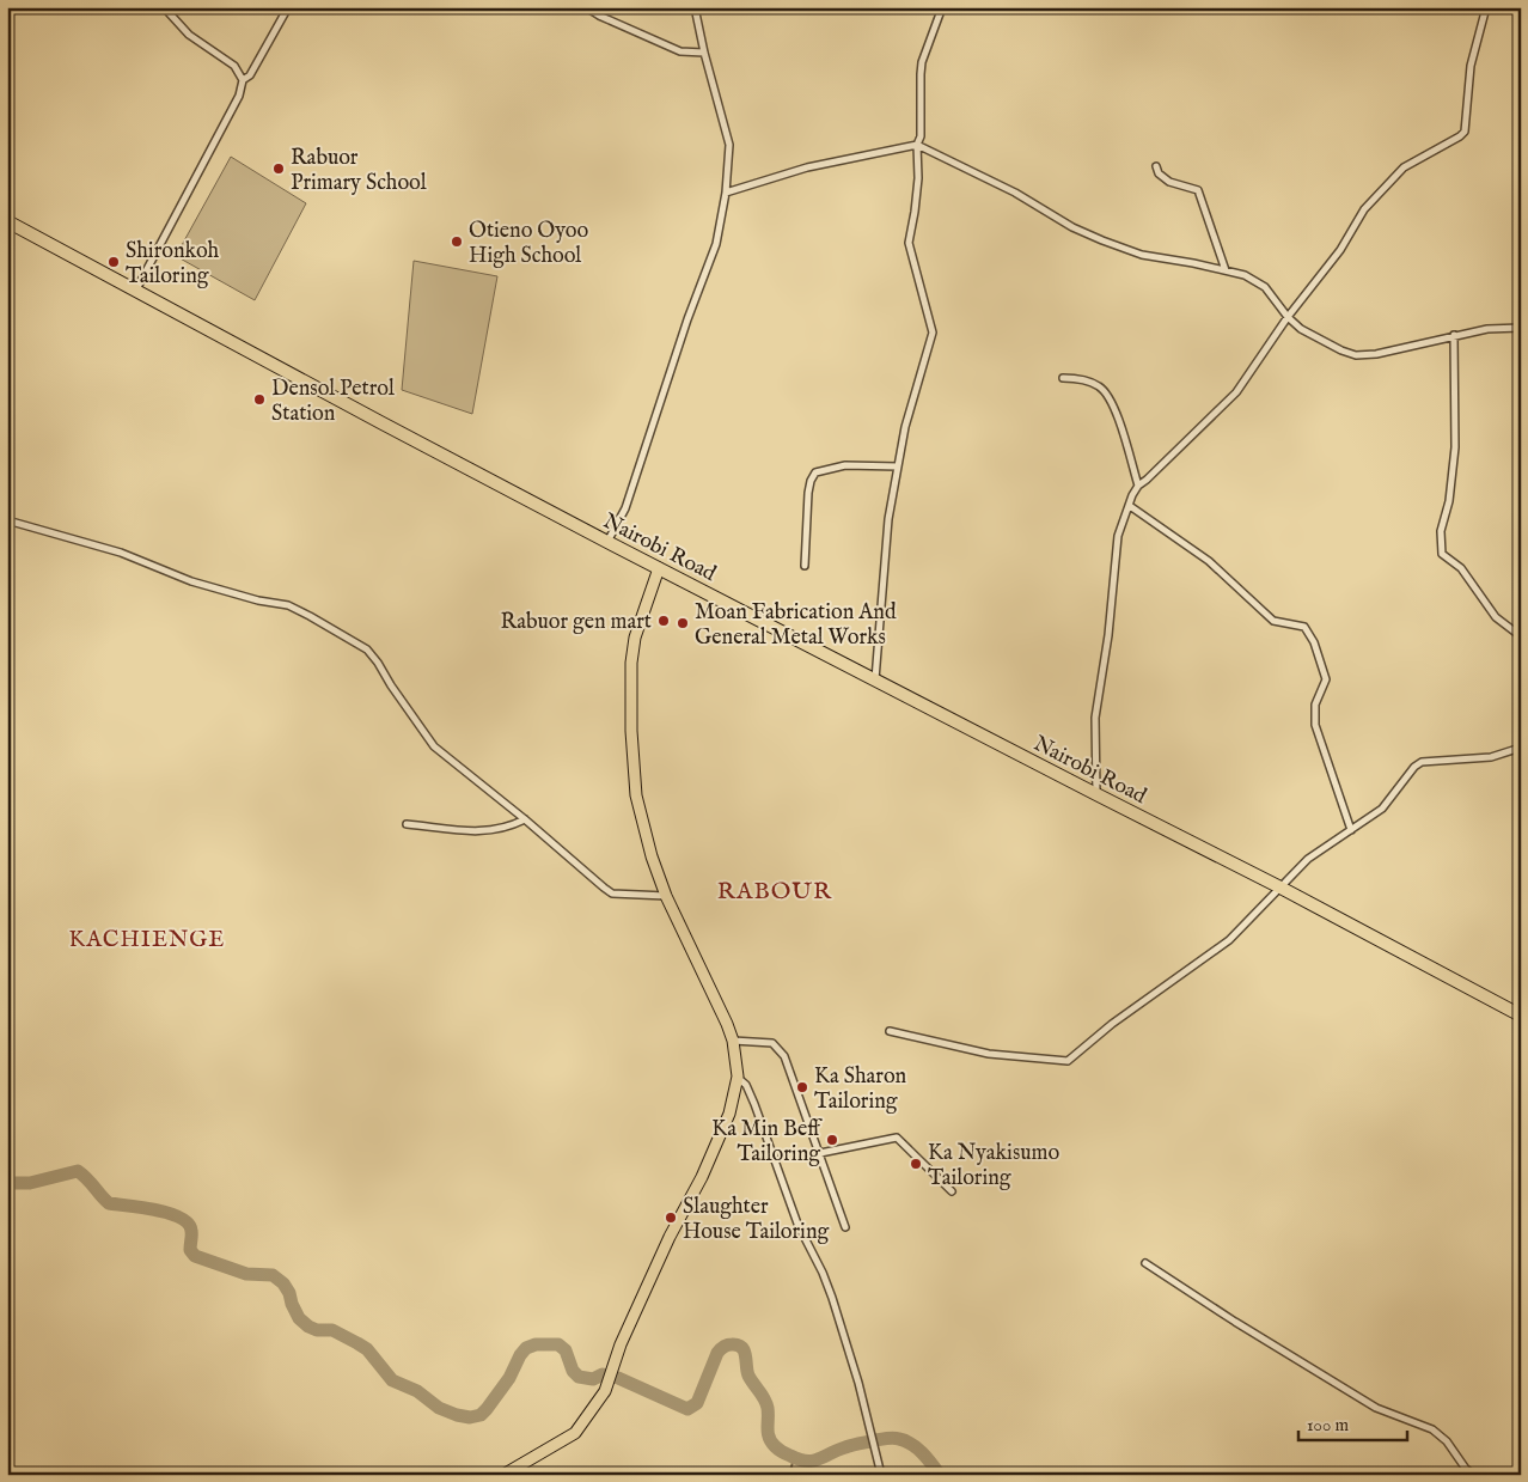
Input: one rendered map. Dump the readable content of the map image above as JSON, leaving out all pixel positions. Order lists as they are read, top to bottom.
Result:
{
  "streets": {
    "highway": ["Nairobi Road"]
  },
  "districts": ["RABOUR", "KACHIENGE"],
  "places": [
    "Rabuor Primary School",
    "Otieno Oyoo High School",
    "Shironkoh Tailoring",
    "Densol Petrol Station",
    "Rabuor gen mart",
    "Moan Fabrication And General Metal Works",
    "Ka Sharon Tailoring",
    "Ka Min Beff Tailoring",
    "Ka Nyakisumo Tailoring",
    "Slaughter House Tailoring"
  ],
  "scale_bar": "100 m"
}
